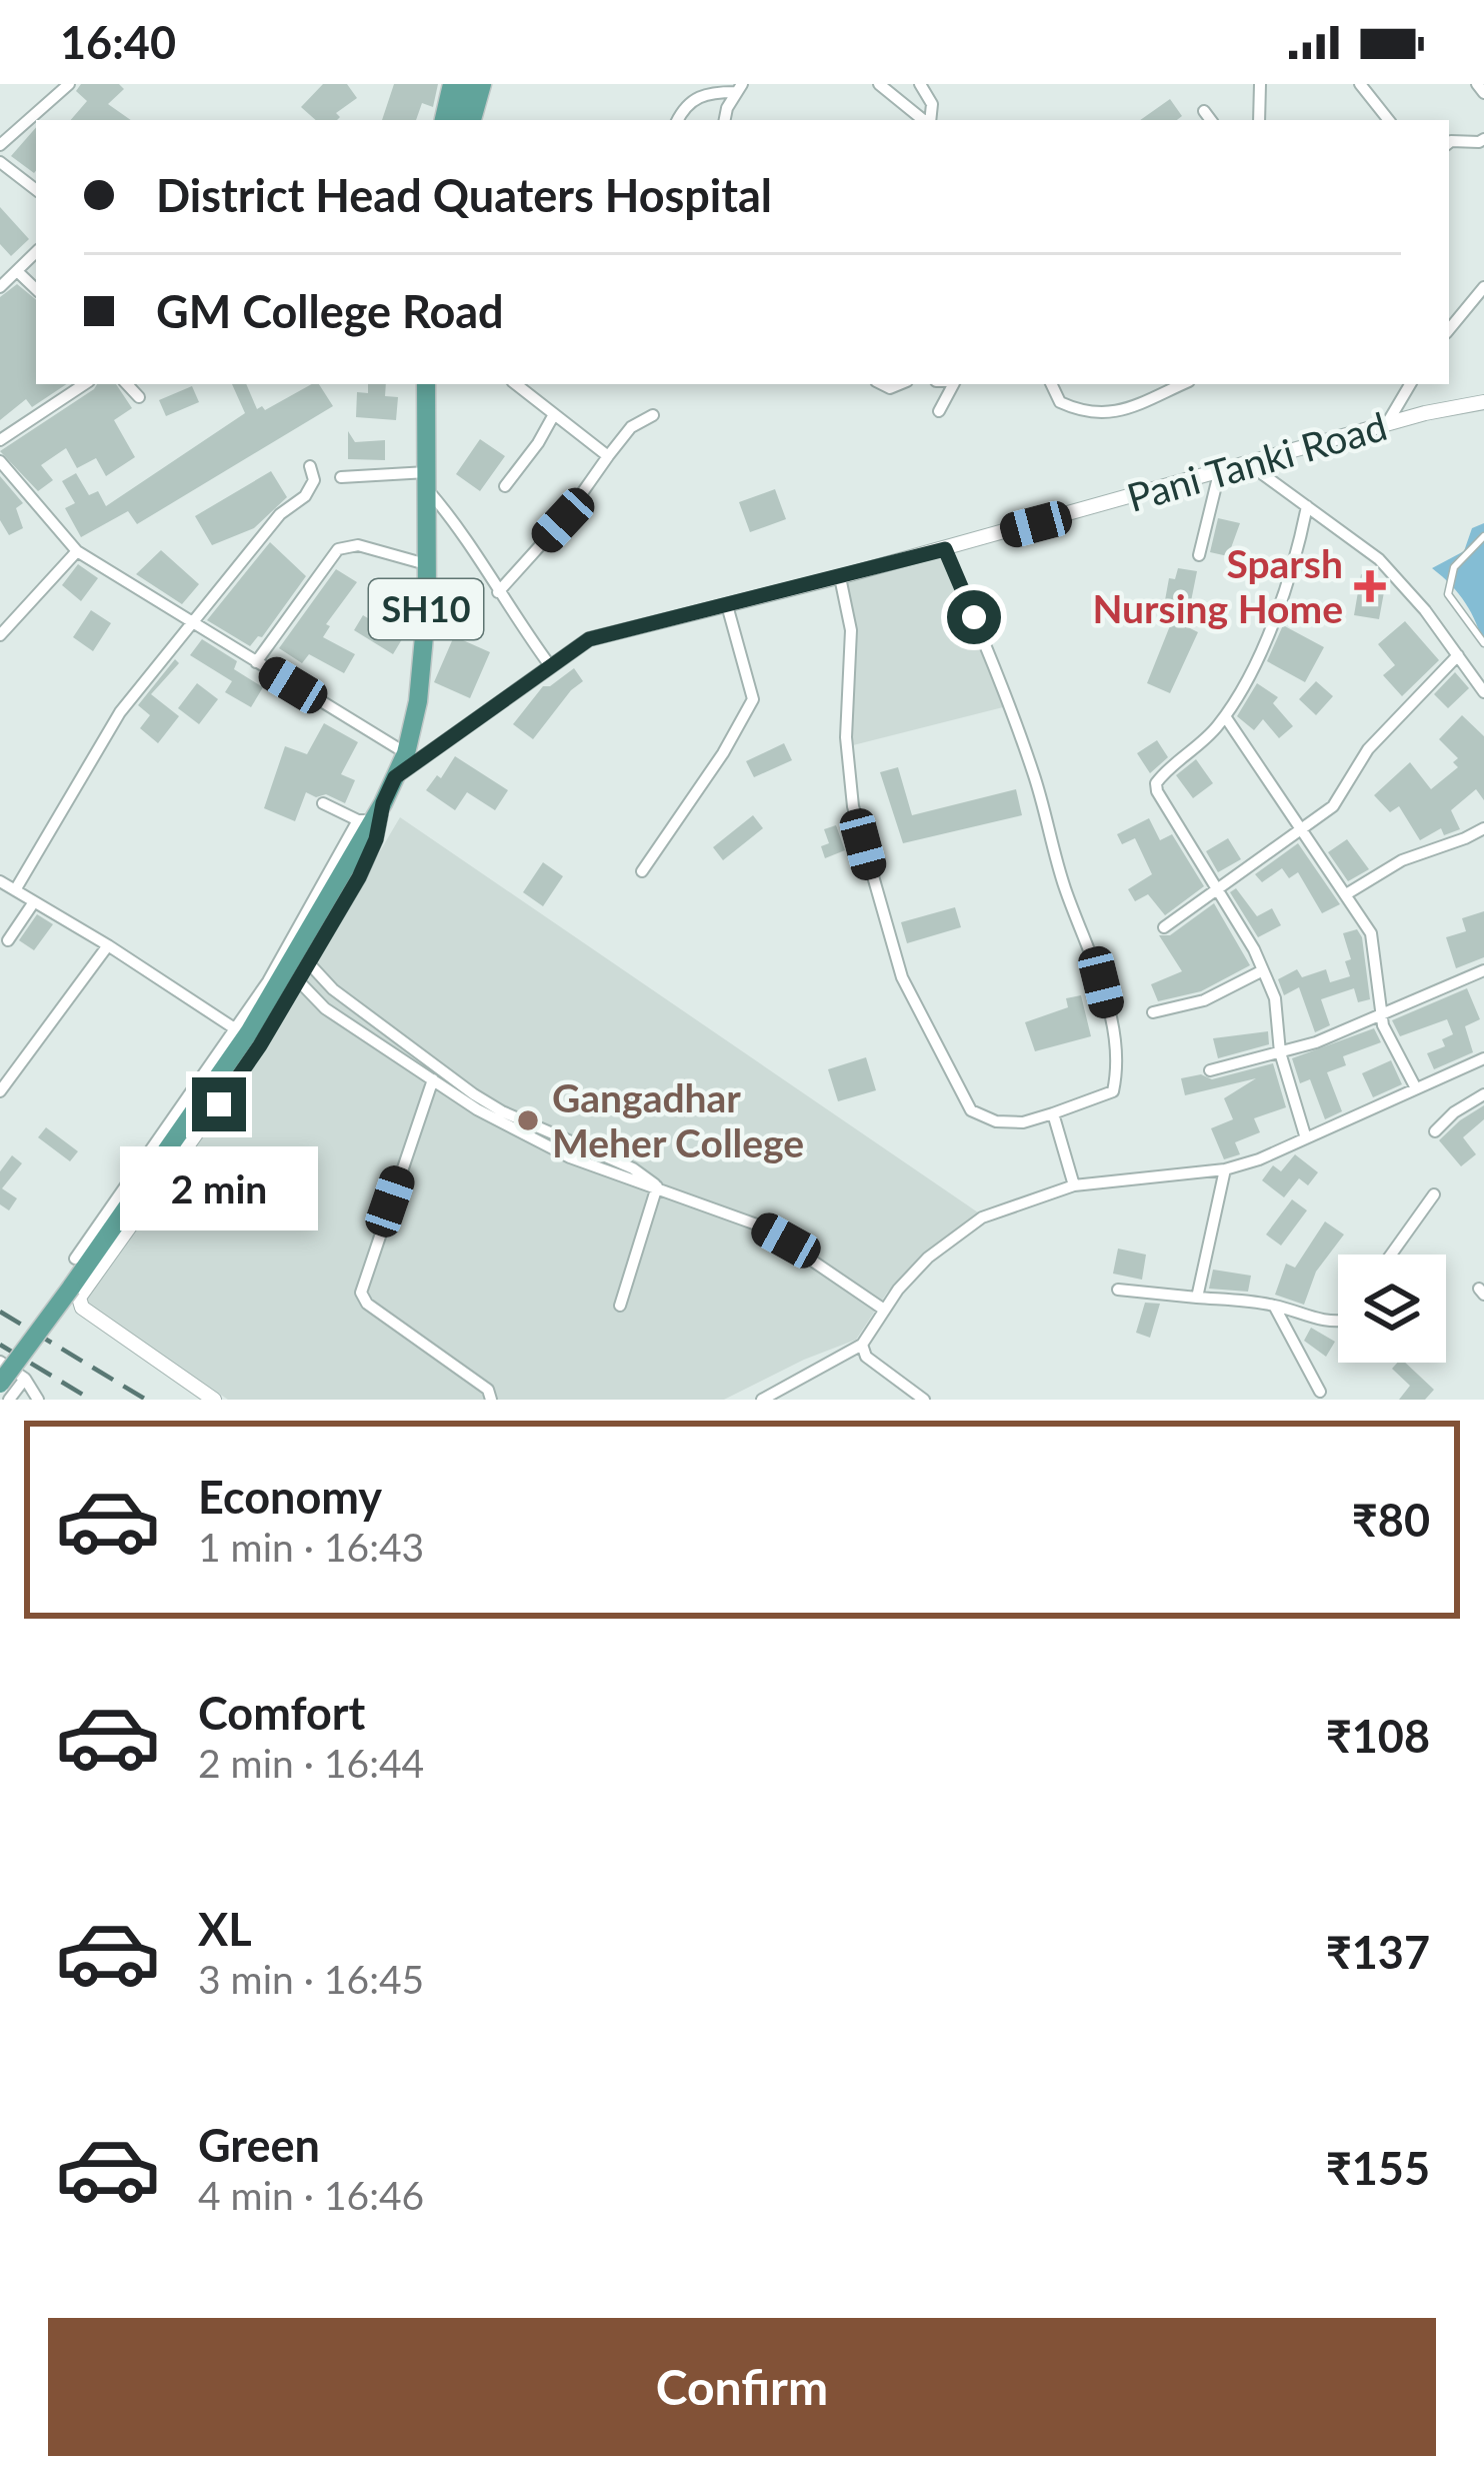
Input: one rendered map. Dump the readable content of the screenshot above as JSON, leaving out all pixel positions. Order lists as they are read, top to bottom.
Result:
{
  "streets": {
    "main road": ["SH10"],
    "street": ["Pani Tanki Road"]
  },
  "crossings": [
    ["Pani Tanki Road", "SH10"]
  ],
  "places": {
    "health": ["Sparsh Nursing Home"],
    "other": ["Gangadhar Meher College"]
  },
  "page": {
    "status": "16:40",
    "banner": ["District Head Quaters Hospital", "GM College Road"],
    "bubble": "2 min",
    "list": [
      {
        "name": "Economy",
        "note": "1 min · 16:43",
        "value": "₹80"
      },
      {
        "name": "Comfort",
        "note": "2 min · 16:44",
        "value": "₹108"
      },
      {
        "name": "XL",
        "note": "3 min · 16:45",
        "value": "₹137"
      },
      {
        "name": "Green",
        "note": "4 min · 16:46",
        "value": "₹155"
      }
    ],
    "buttons": "Confirm"
  }
}
